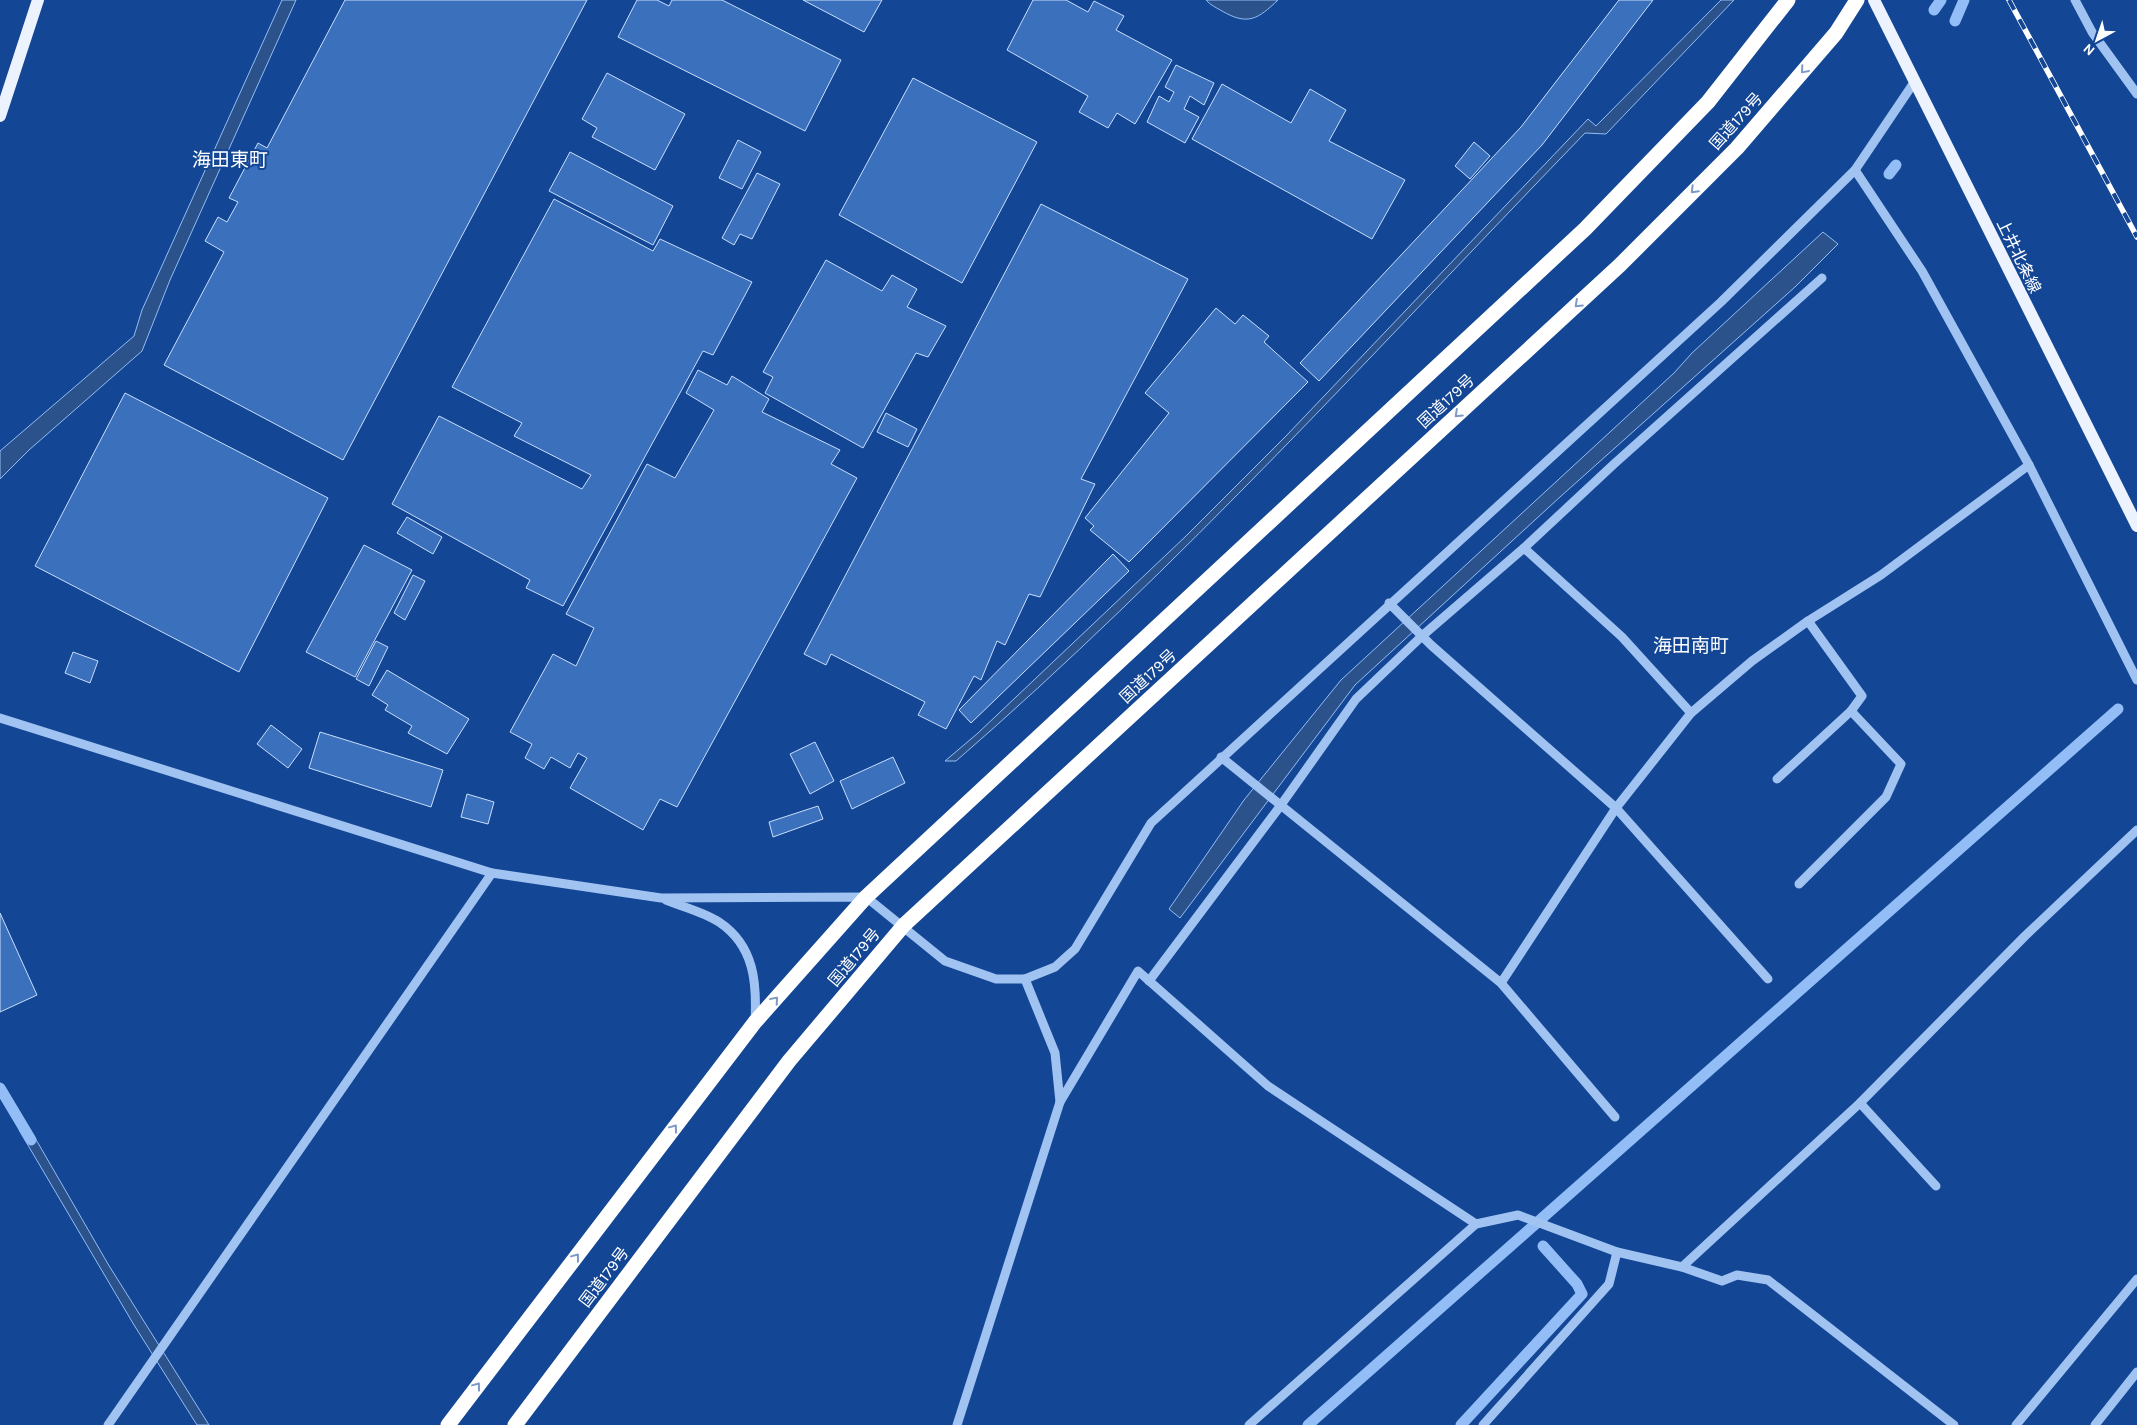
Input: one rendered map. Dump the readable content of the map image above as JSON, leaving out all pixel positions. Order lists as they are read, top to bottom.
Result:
{
  "streets": {
    "highway": ["国道179号"],
    "main road": ["上井北条線"]
  },
  "districts": ["海田東町", "海田南町"],
  "north": "bottom left"
}
